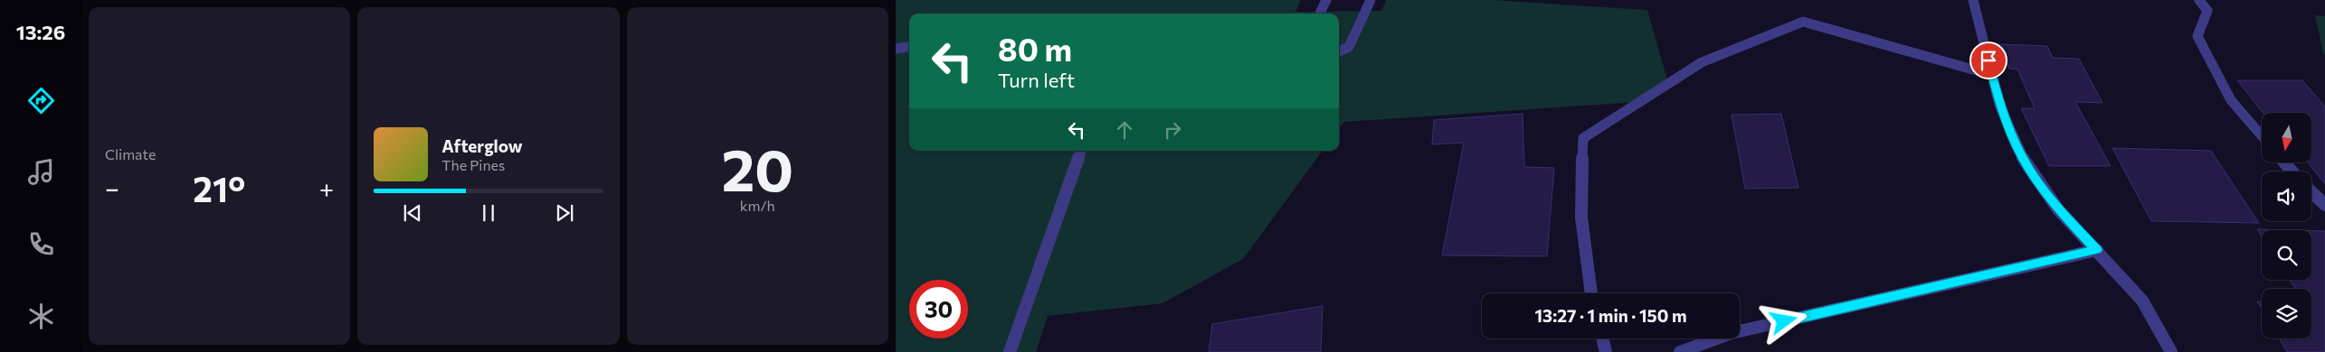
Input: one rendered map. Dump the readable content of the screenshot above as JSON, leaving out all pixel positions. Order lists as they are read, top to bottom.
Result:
{
  "north": "bottom",
  "page": {
    "tabs": "13:26",
    "tile": [
      "Climate",
      ["20", "km/h"]
    ],
    "turn": ["80 m", "Turn left"],
    "song": ["Afterglow", "The Pines"],
    "heat": ["−", "21°", "+"],
    "limit": "30",
    "trip": "13:27 · 1 min · 150 m"
  }
}
